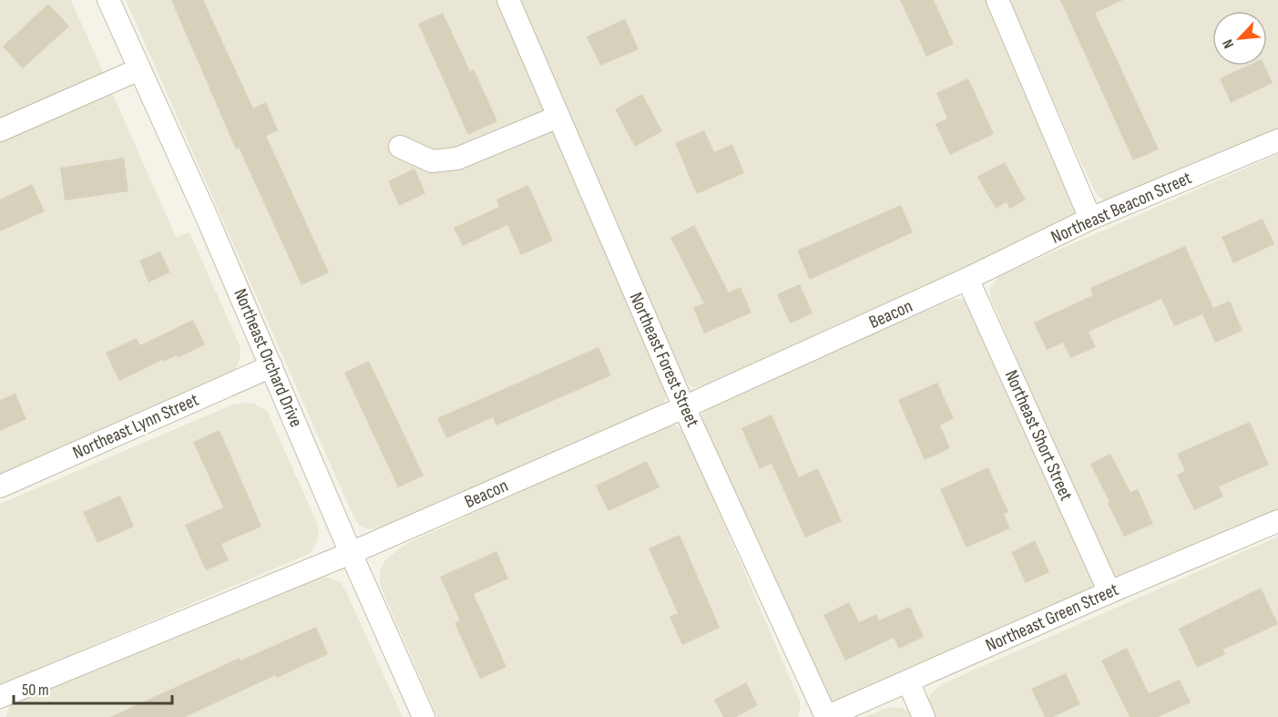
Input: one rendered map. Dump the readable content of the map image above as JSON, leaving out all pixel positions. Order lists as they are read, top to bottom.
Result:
{
  "streets": {
    "street": [
      "Northeast Beacon Street",
      "Beacon",
      "Northeast Orchard Drive",
      "Northeast Forest Street",
      "Northeast Lynn Street",
      "Northeast Short Street",
      "Northeast Green Street"
    ]
  },
  "crossings": [
    ["Northeast Beacon Street", "Beacon"],
    ["Northeast Beacon Street", "Northeast Short Street"],
    ["Beacon", "Northeast Orchard Drive"],
    ["Beacon", "Northeast Forest Street"],
    ["Beacon", "Northeast Short Street"],
    ["Northeast Orchard Drive", "Northeast Lynn Street"],
    ["Northeast Forest Street", "Northeast Green Street"],
    ["Northeast Short Street", "Northeast Green Street"]
  ],
  "scale_bar": "50 m",
  "north": "bottom left"
}
